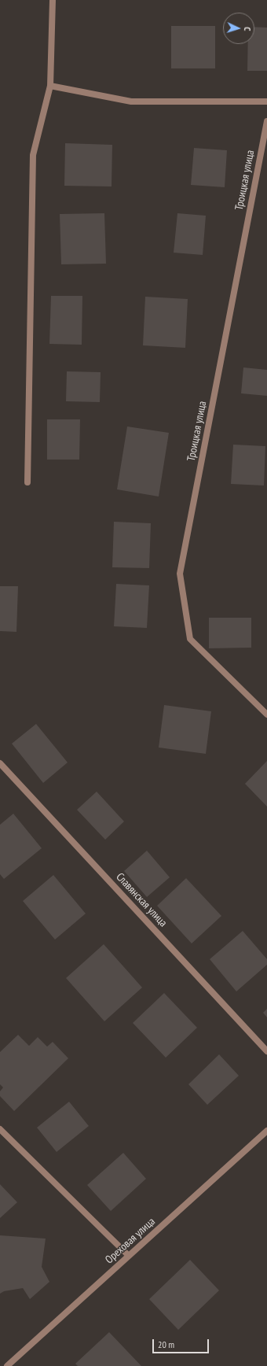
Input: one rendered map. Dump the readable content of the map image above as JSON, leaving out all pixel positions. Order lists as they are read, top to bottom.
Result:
{
  "streets": {
    "street": ["Троицкая улица", "Славянская улица", "Ореховая улица"]
  },
  "scale_bar": "20 m",
  "north": "right"
}
